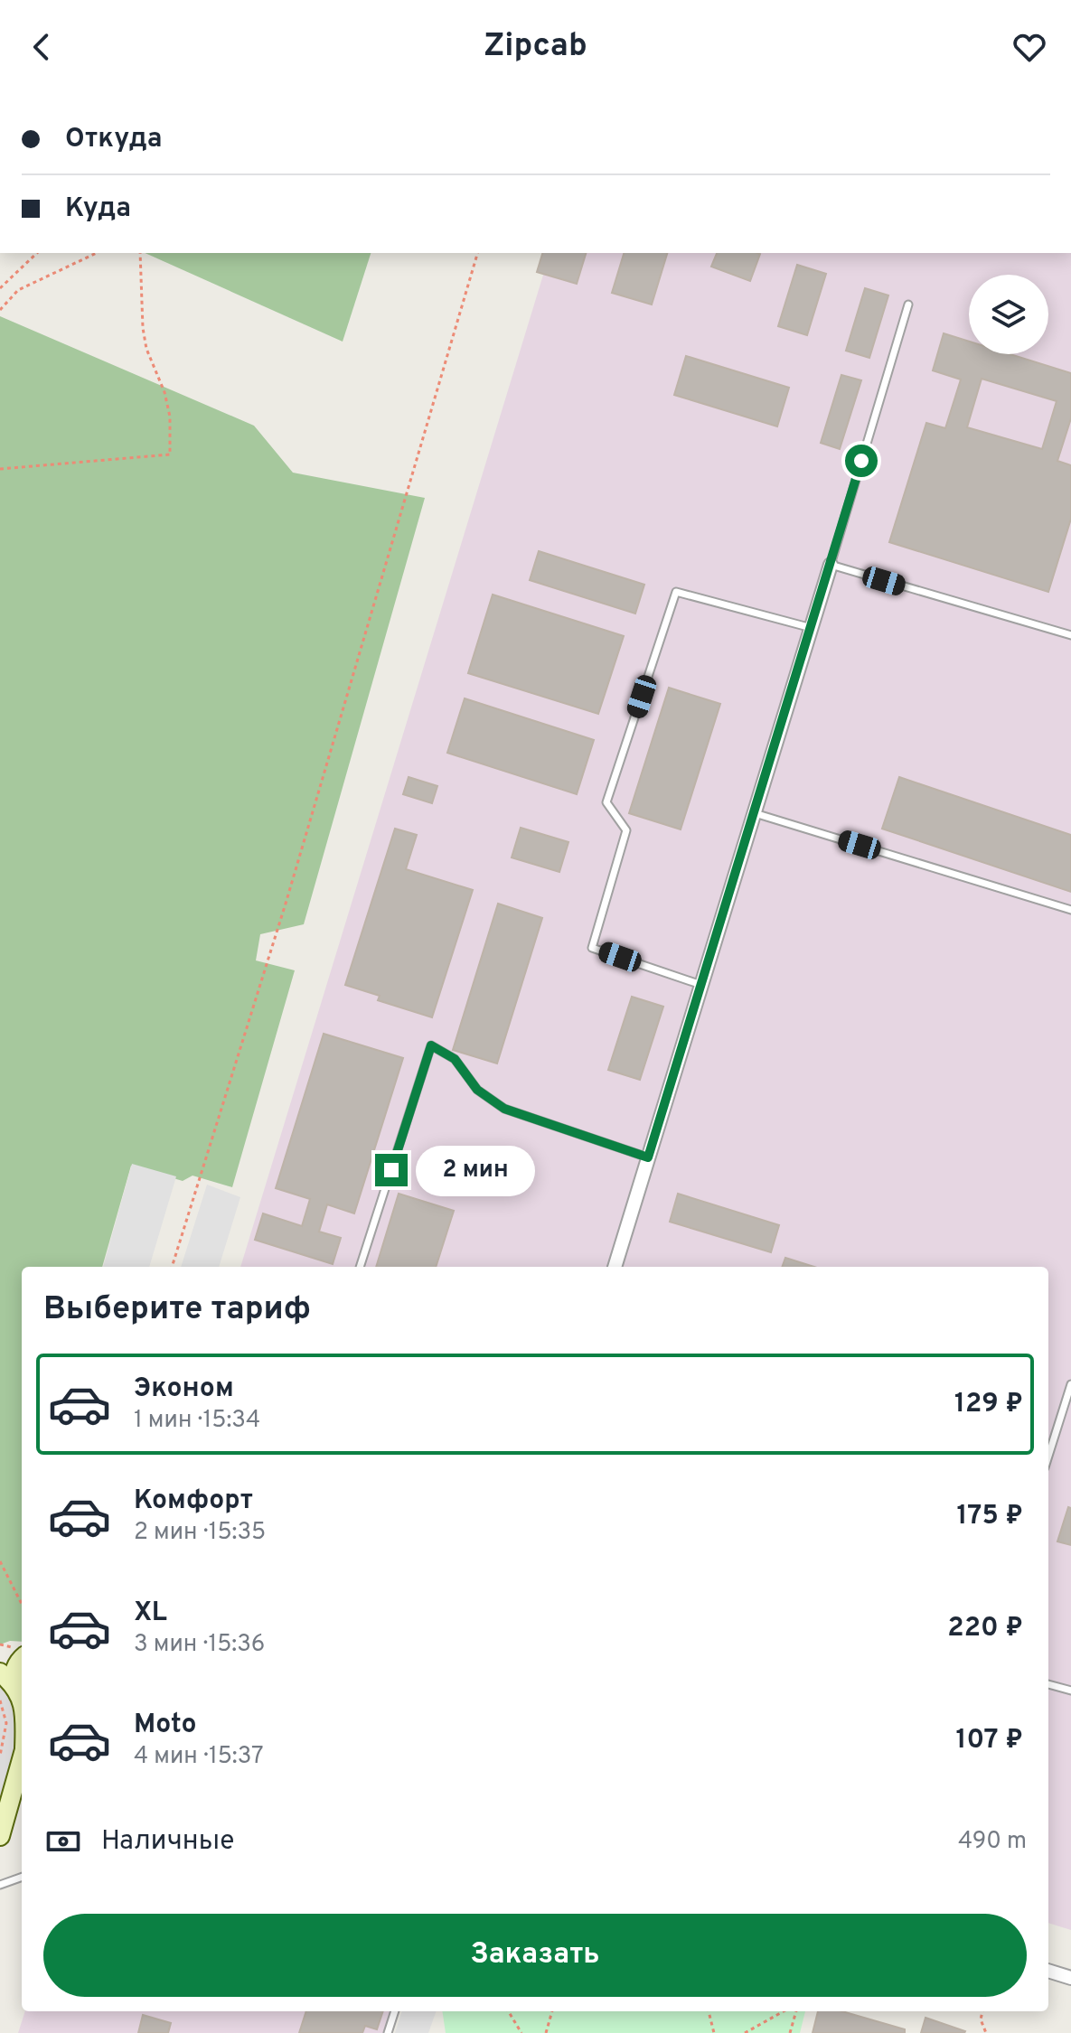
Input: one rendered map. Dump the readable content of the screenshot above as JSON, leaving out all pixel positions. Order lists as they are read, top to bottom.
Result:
{
  "page": {
    "header": "Zipcab",
    "banner": ["Откуда", "Куда"],
    "bubble": "2 мин",
    "heading": "Выберите тариф",
    "list": [
      {
        "name": "Эконом",
        "note": "1 мин · 15:34",
        "value": "129 ₽"
      },
      {
        "name": "Комфорт",
        "note": "2 мин · 15:35",
        "value": "175 ₽"
      },
      {
        "name": "XL",
        "note": "3 мин · 15:36",
        "value": "220 ₽"
      },
      {
        "name": "Moto",
        "note": "4 мин · 15:37",
        "value": "107 ₽"
      }
    ],
    "pay": ["Наличные", "490 m"],
    "buttons": "Заказать"
  }
}
